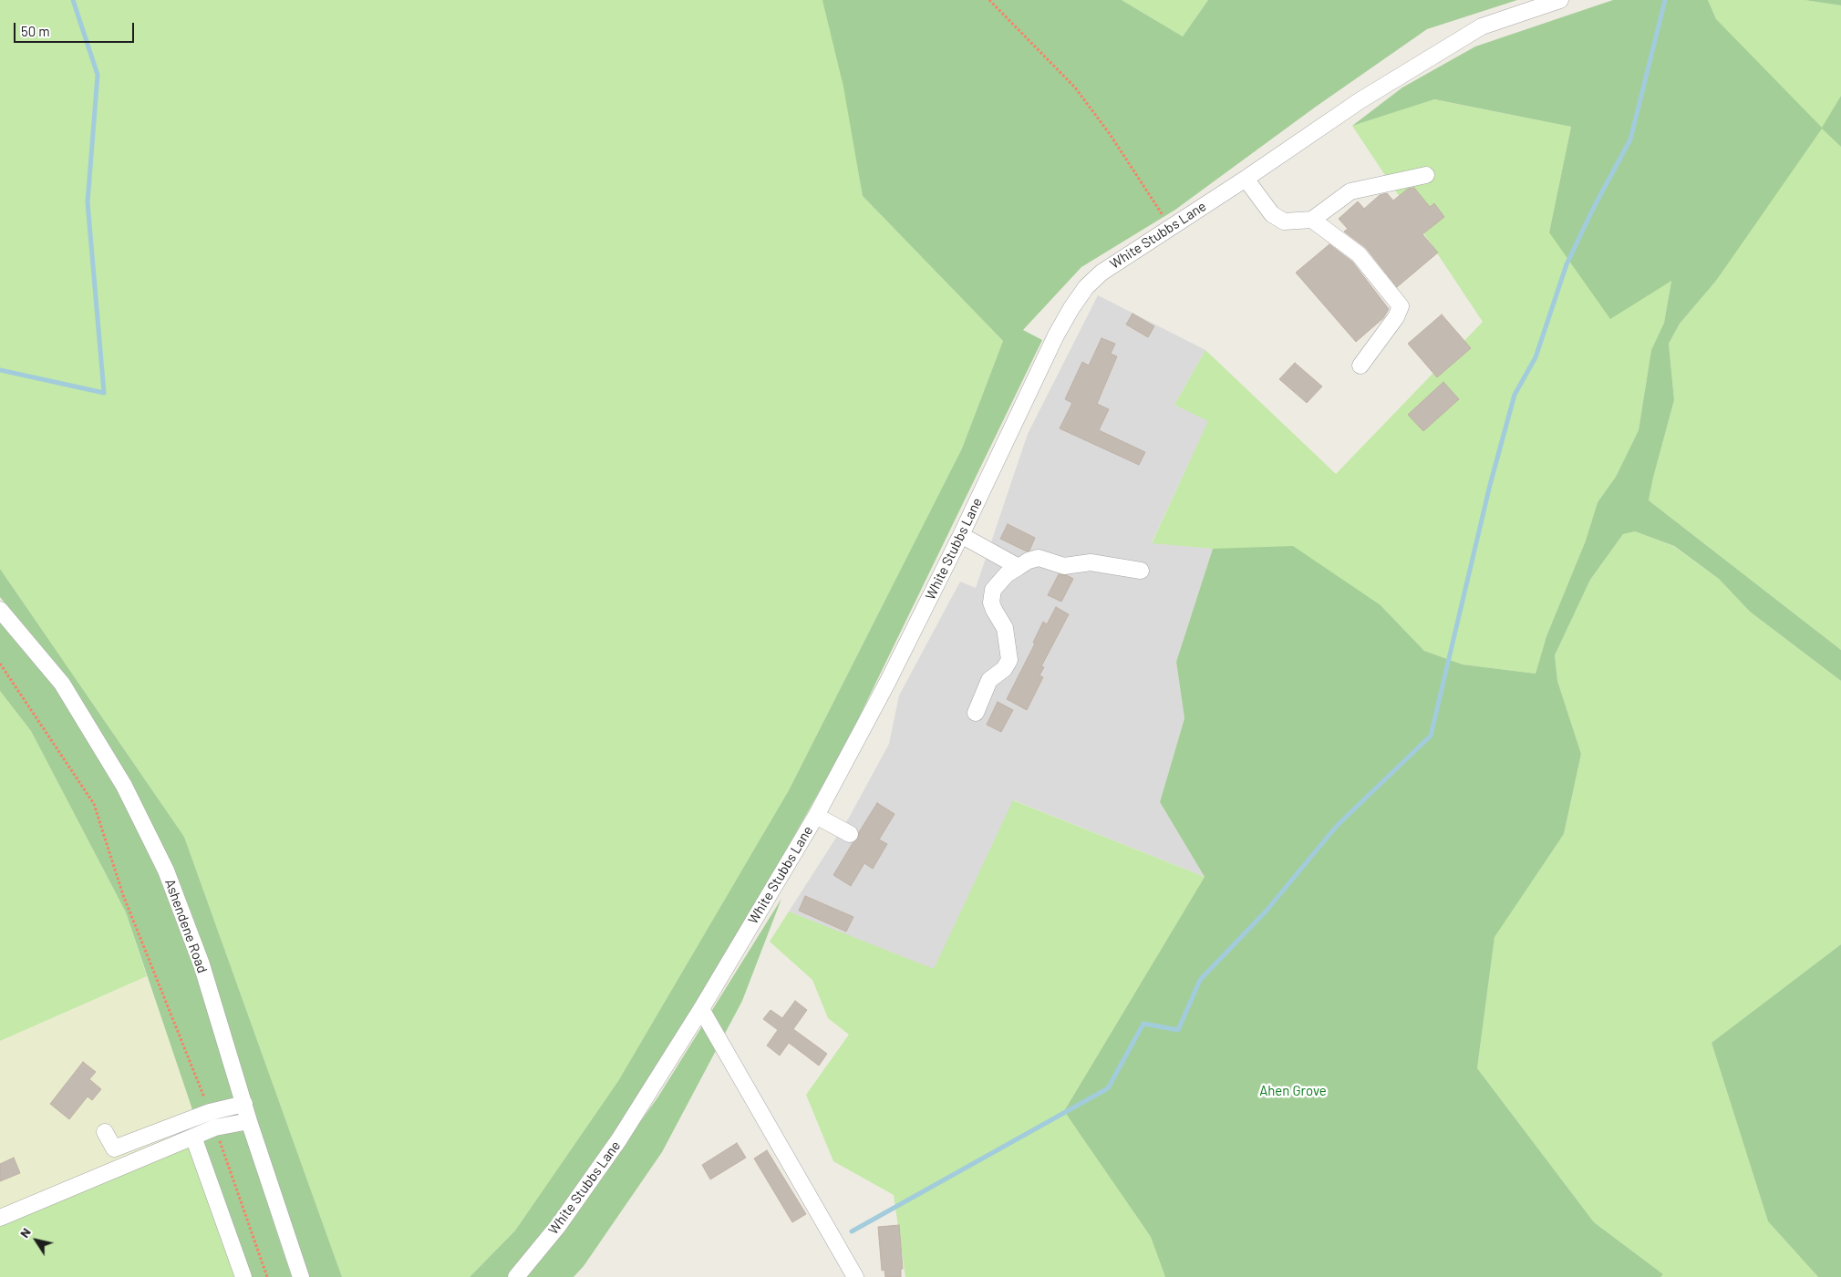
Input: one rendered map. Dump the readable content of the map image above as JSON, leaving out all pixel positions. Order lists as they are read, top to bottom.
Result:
{
  "streets": {
    "street": ["White Stubbs Lane", "Ashendene Road"]
  },
  "parks": ["Ahen Grove"],
  "scale_bar": "50 m",
  "north": "top left"
}
